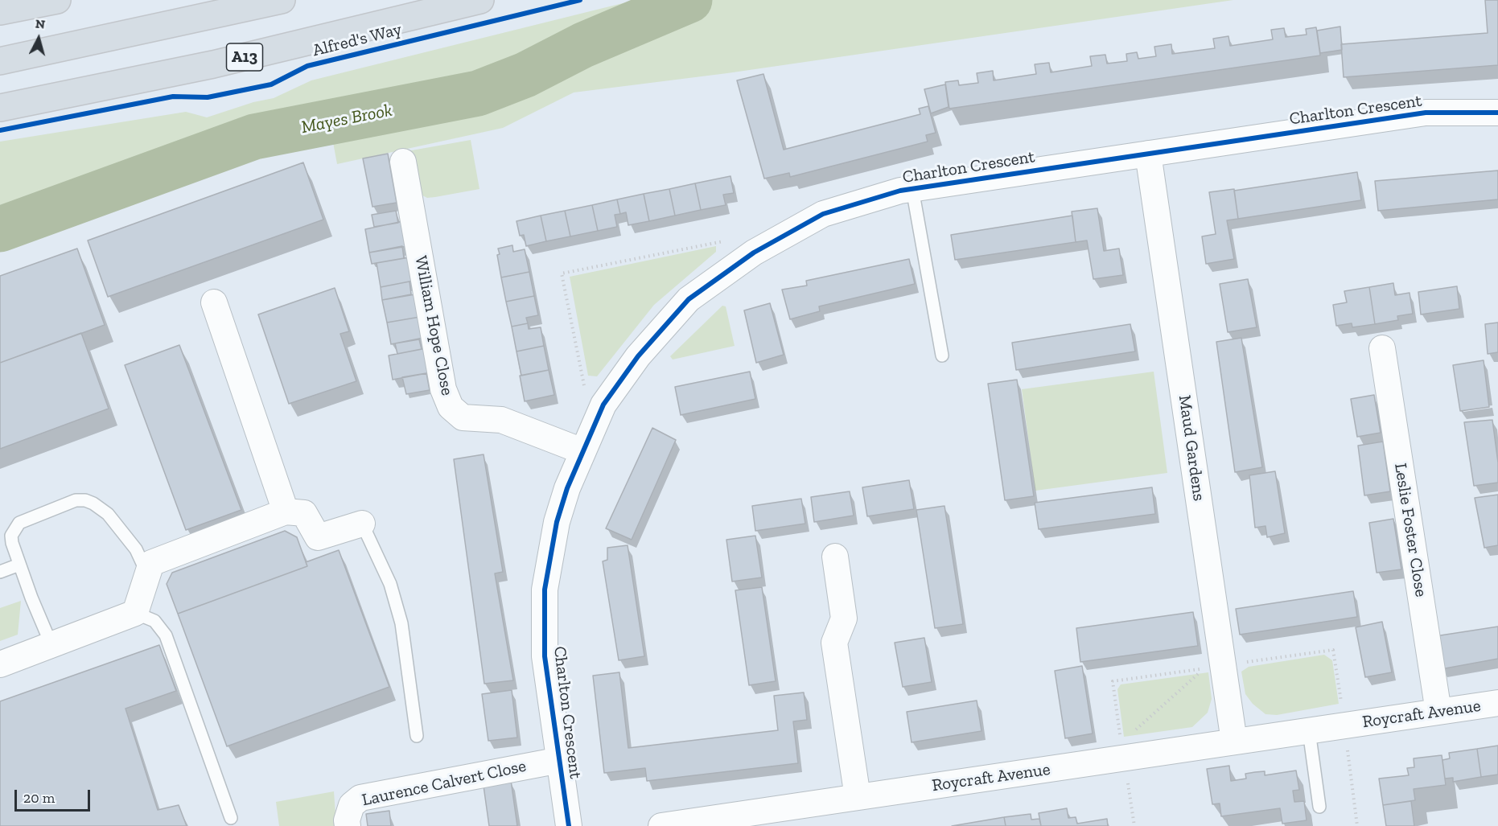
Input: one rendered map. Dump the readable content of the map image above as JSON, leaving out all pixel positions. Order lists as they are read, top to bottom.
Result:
{
  "streets": {
    "highway": ["A13"],
    "street": [
      "Charlton Crescent",
      "William Hope Close",
      "Maud Gardens",
      "Leslie Foster Close",
      "Roycraft Avenue",
      "Laurence Calvert Close"
    ],
    "cycle path": ["Alfred's Way"]
  },
  "crossings": [
    ["Charlton Crescent", "William Hope Close"],
    ["Charlton Crescent", "Maud Gardens"],
    ["Charlton Crescent", "Laurence Calvert Close"],
    ["Maud Gardens", "Roycraft Avenue"],
    ["Leslie Foster Close", "Roycraft Avenue"]
  ],
  "water": ["Mayes Brook"],
  "scale_bar": "20 m",
  "north": "top"
}
